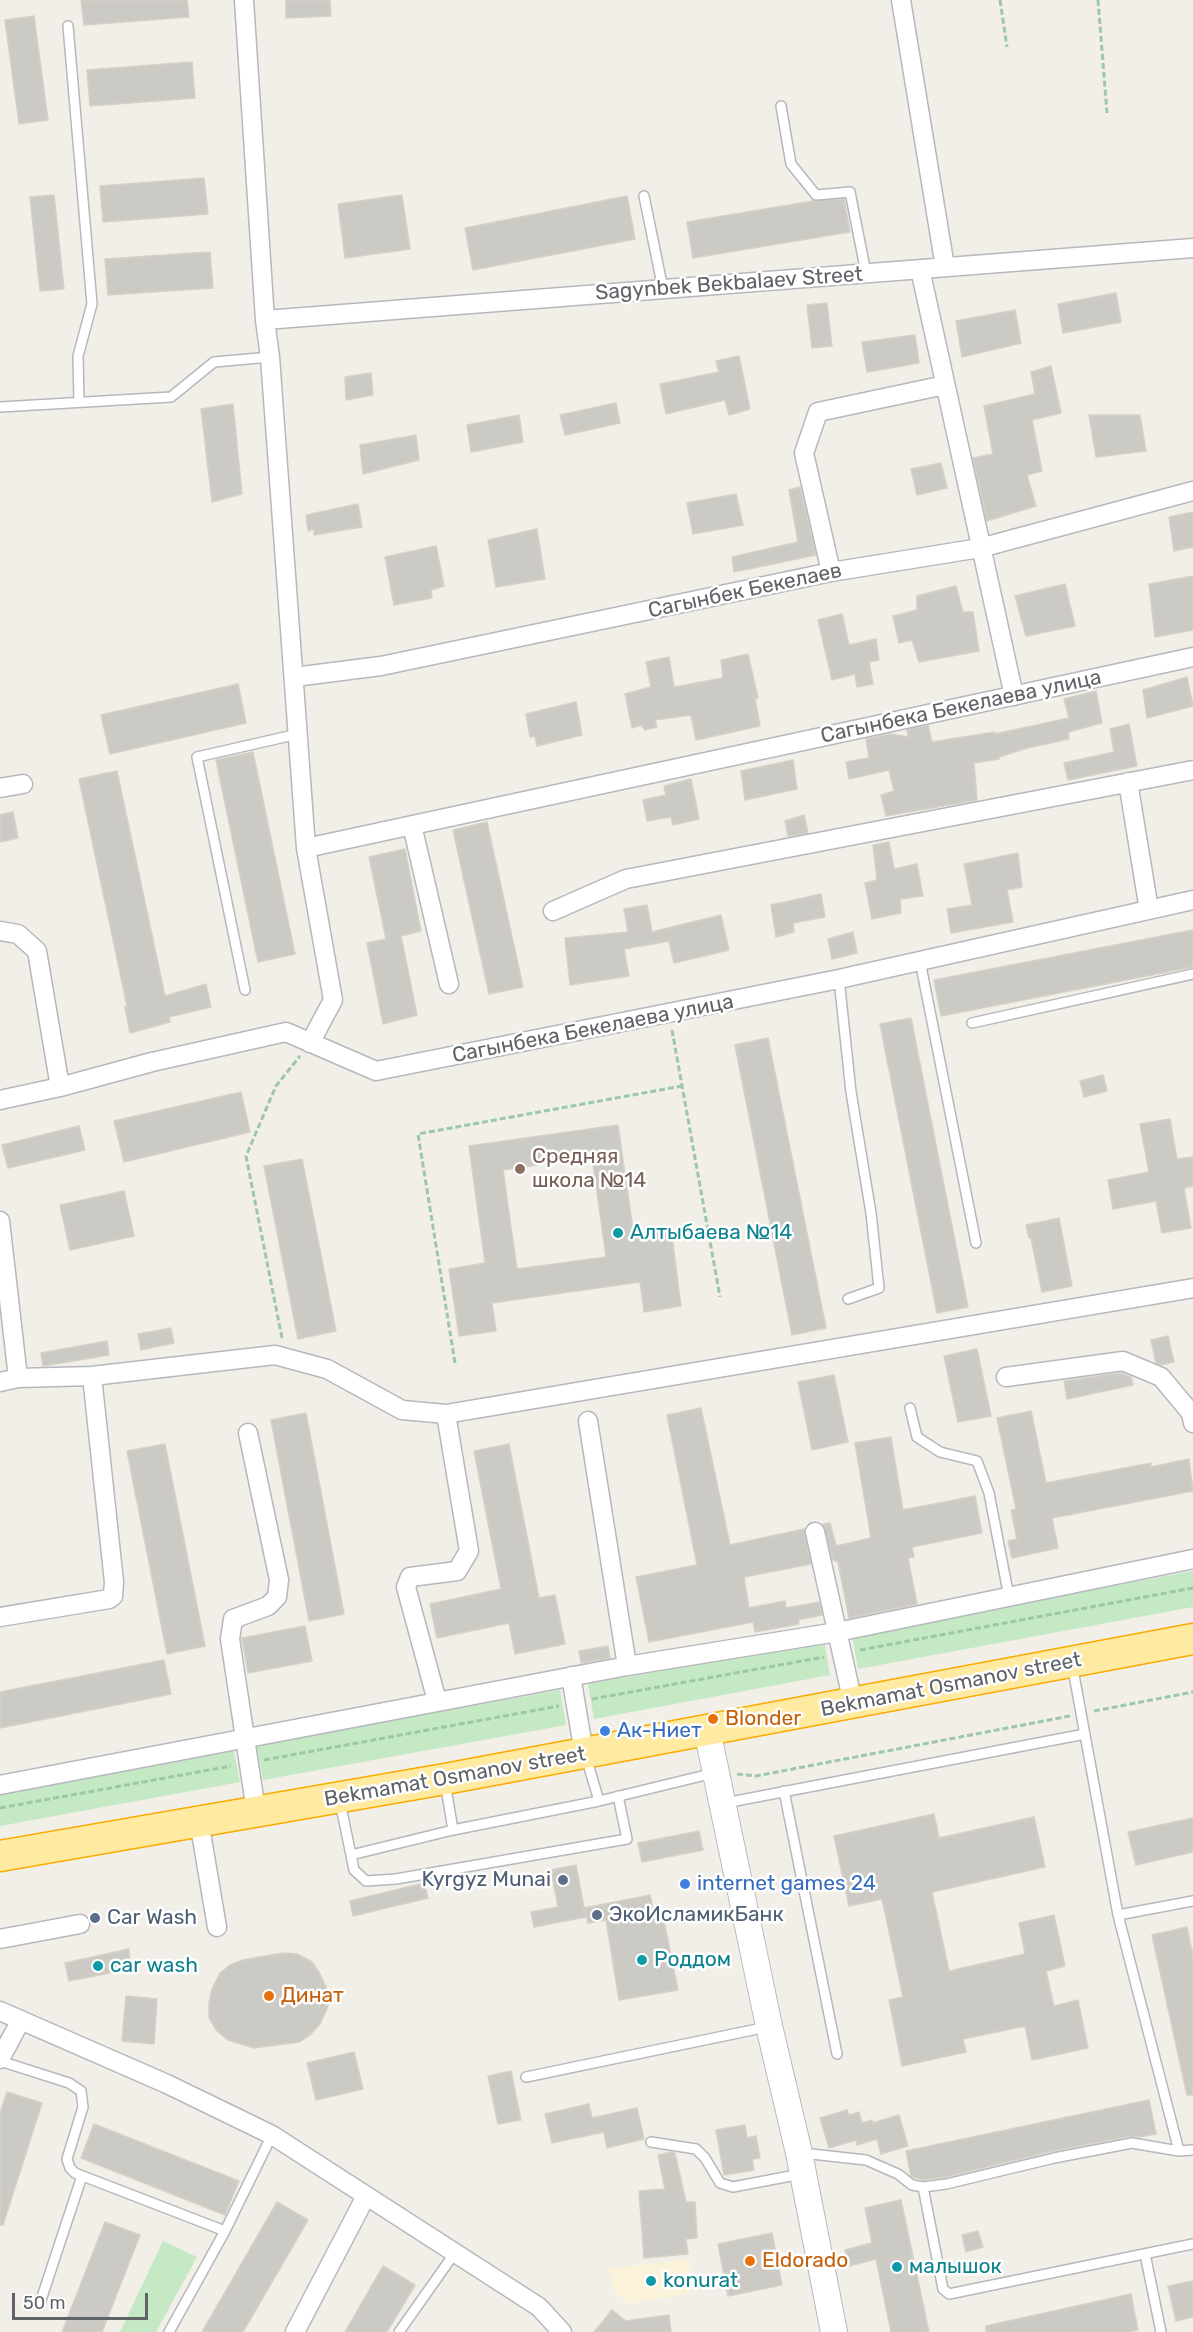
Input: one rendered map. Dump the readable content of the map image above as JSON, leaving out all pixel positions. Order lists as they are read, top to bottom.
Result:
{
  "streets": {
    "highway": ["Bekmamat Osmanov street"],
    "street": ["Sagynbek Bekbalaev Street", "Сагынбек Бекелаев", "Сагынбека Бекелаева улица"]
  },
  "places": [
    "Средняя школа №14",
    "Алтыбаева №14",
    "Blonder",
    "Ак-Ниет",
    "Kyrgyz Munai",
    "internet games 24",
    "ЭкоИсламикБанк",
    "Car Wash",
    "Роддом",
    "car wash",
    "Динат",
    "Eldorado",
    "малышок",
    "konurat"
  ],
  "scale_bar": "50 m"
}
